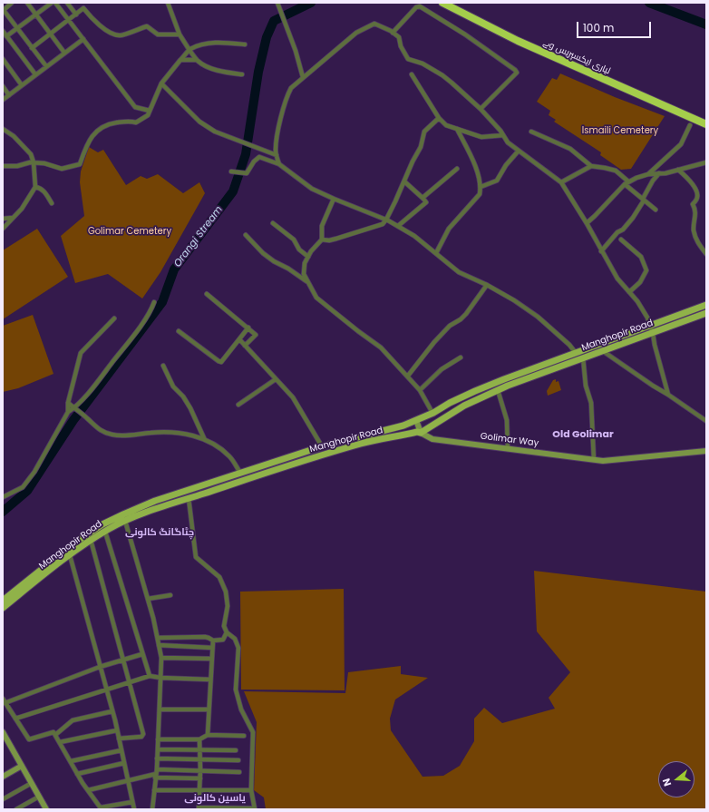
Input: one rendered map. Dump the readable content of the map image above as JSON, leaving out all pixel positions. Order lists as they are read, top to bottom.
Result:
{
  "streets": {
    "highway": ["لیاری ایکسپریس وے"],
    "main road": ["Manghopir Road", "Golimar Way"]
  },
  "crossings": [
    ["Manghopir Road", "Golimar Way"]
  ],
  "districts": ["Old Golimar", "چٹاگانگ کالونی", "یاسین کالونی"],
  "water": ["Orangi Stream"],
  "parks": ["Ismaili Cemetery", "Golimar Cemetery"],
  "scale_bar": "100 m",
  "north": "left"
}
